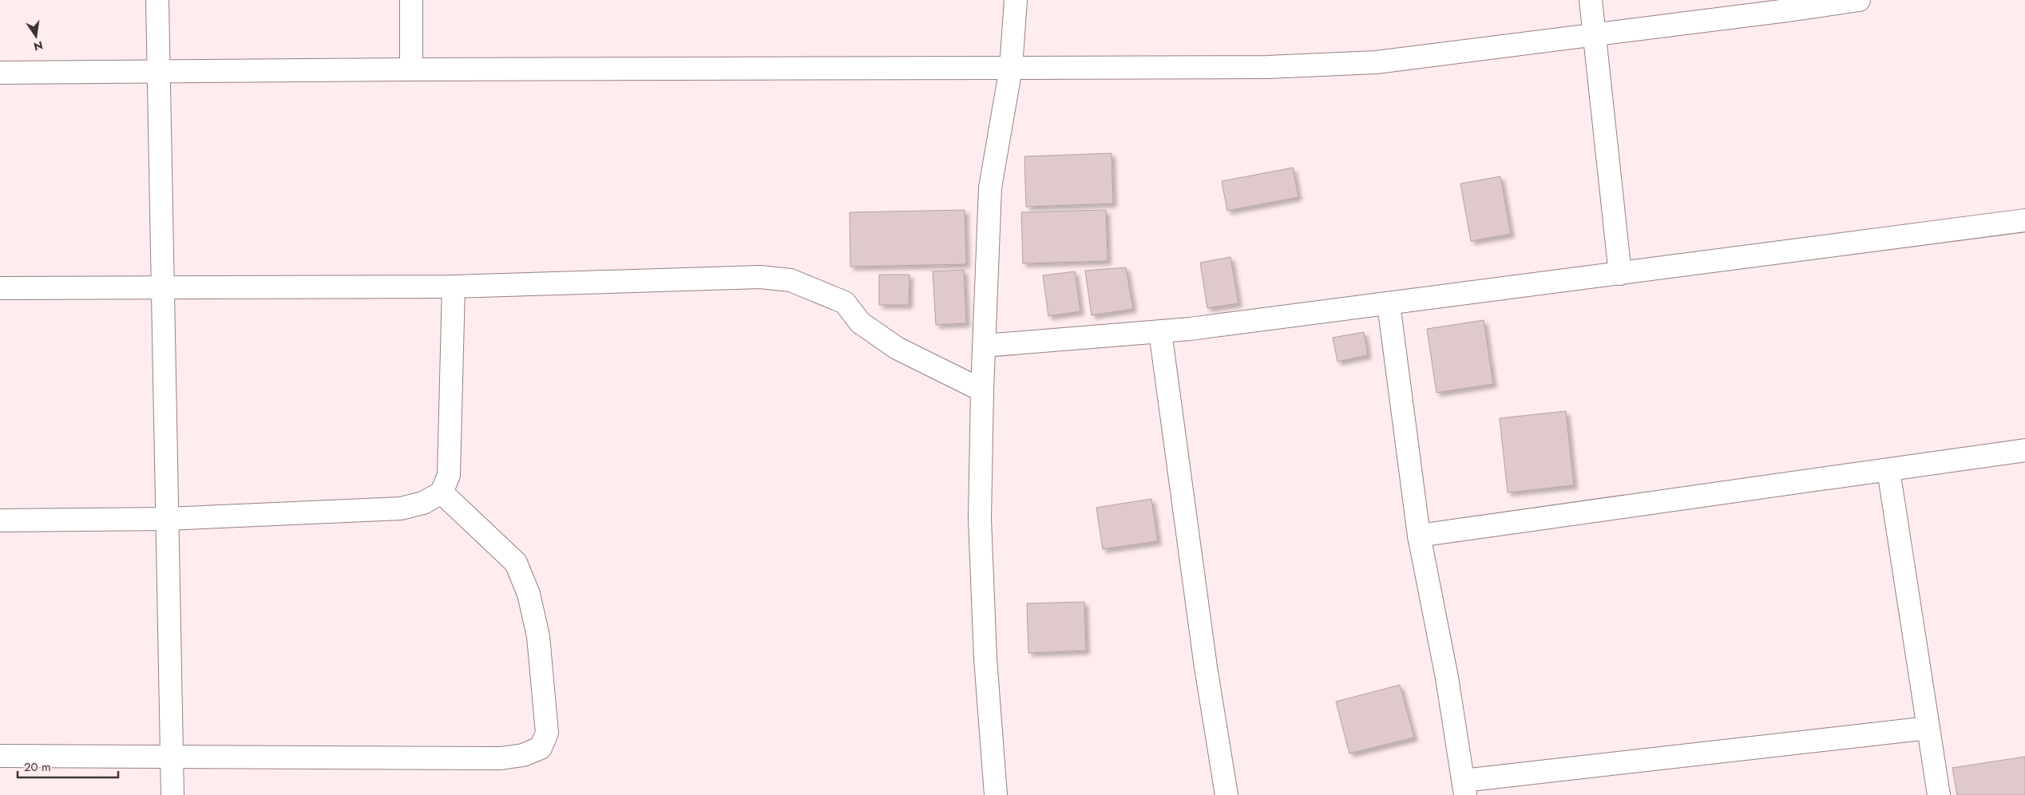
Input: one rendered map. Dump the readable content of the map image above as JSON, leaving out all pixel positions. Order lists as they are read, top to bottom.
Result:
{
  "scale_bar": "20 m",
  "north": "bottom"
}
